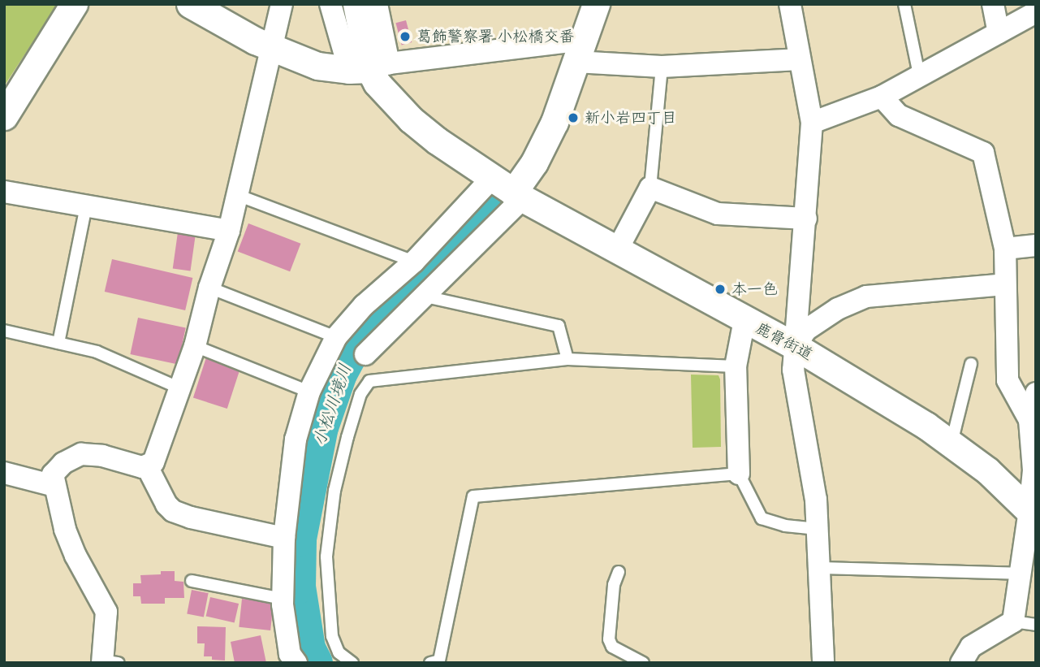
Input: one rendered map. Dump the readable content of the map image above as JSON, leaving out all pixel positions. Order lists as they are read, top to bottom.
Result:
{
  "streets": {
    "street": ["鹿骨街道"]
  },
  "water": ["小松川境川"],
  "places": ["葛飾警察署 小松橋交番", "新小岩四丁目", "本一色"]
}
